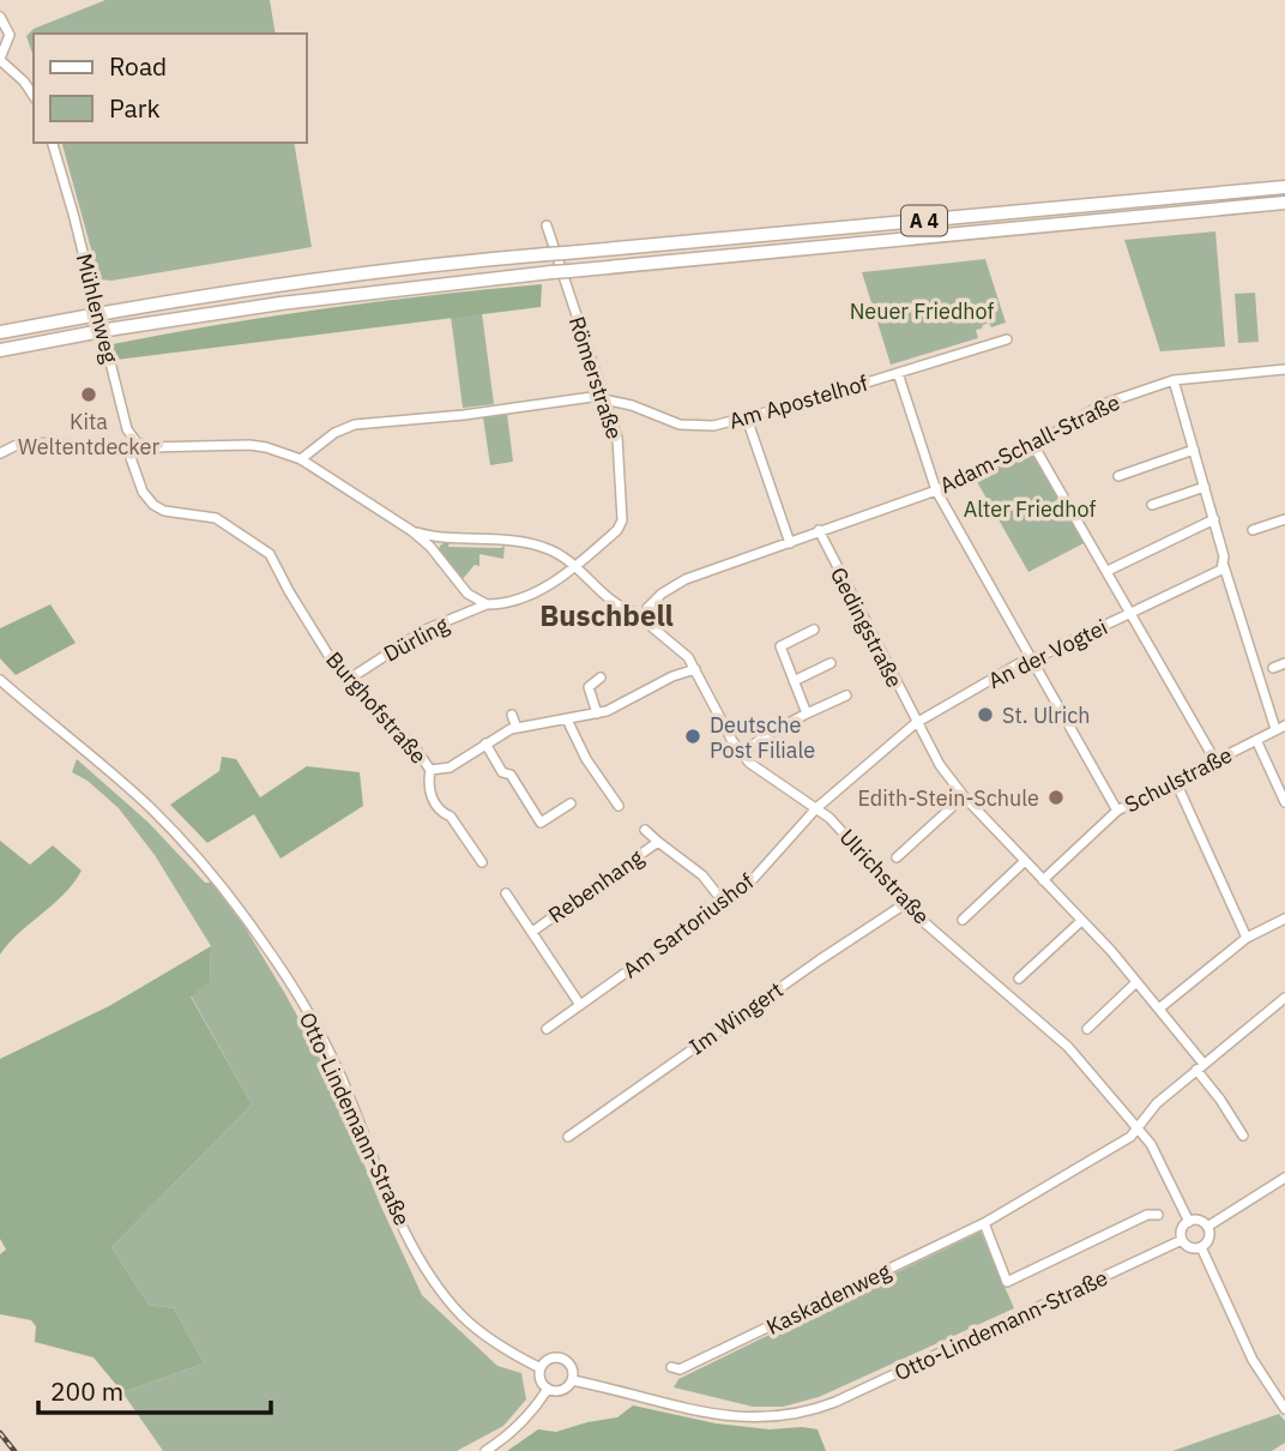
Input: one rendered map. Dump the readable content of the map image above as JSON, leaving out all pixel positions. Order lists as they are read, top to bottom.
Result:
{
  "streets": {
    "highway": ["A 4"],
    "street": [
      "Mühlenweg",
      "Römerstraße",
      "Am Apostelhof",
      "Adam-Schall-Straße",
      "Gedingstraße",
      "Dürling",
      "An der Vogtei",
      "Burghofstraße",
      "Schulstraße",
      "Ulrichstraße",
      "Rebenhang",
      "Am Sartoriushof",
      "Im Wingert",
      "Otto-Lindemann-Straße",
      "Kaskadenweg"
    ]
  },
  "crossings": [
    ["Mühlenweg", "Burghofstraße"],
    ["Römerstraße", "Am Apostelhof"],
    ["Adam-Schall-Straße", "Gedingstraße"],
    ["Adam-Schall-Straße", "Ulrichstraße"],
    ["Gedingstraße", "An der Vogtei"],
    ["Gedingstraße", "Schulstraße"],
    ["Gedingstraße", "Kaskadenweg"],
    ["Dürling", "Burghofstraße"],
    ["An der Vogtei", "Ulrichstraße"],
    ["An der Vogtei", "Am Sartoriushof"],
    ["Burghofstraße", "Ulrichstraße"],
    ["Ulrichstraße", "Am Sartoriushof"],
    ["Ulrichstraße", "Im Wingert"],
    ["Ulrichstraße", "Otto-Lindemann-Straße"],
    ["Ulrichstraße", "Kaskadenweg"],
    ["Rebenhang", "Am Sartoriushof"]
  ],
  "districts": ["Buschbell"],
  "parks": ["Neuer Friedhof", "Alter Friedhof"],
  "places": [
    "Kita Weltentdecker",
    "St. Ulrich",
    "Deutsche Post Filiale",
    "Edith-Stein-Schule"
  ],
  "legend": ["Road", "Park"],
  "scale_bar": "200 m"
}
